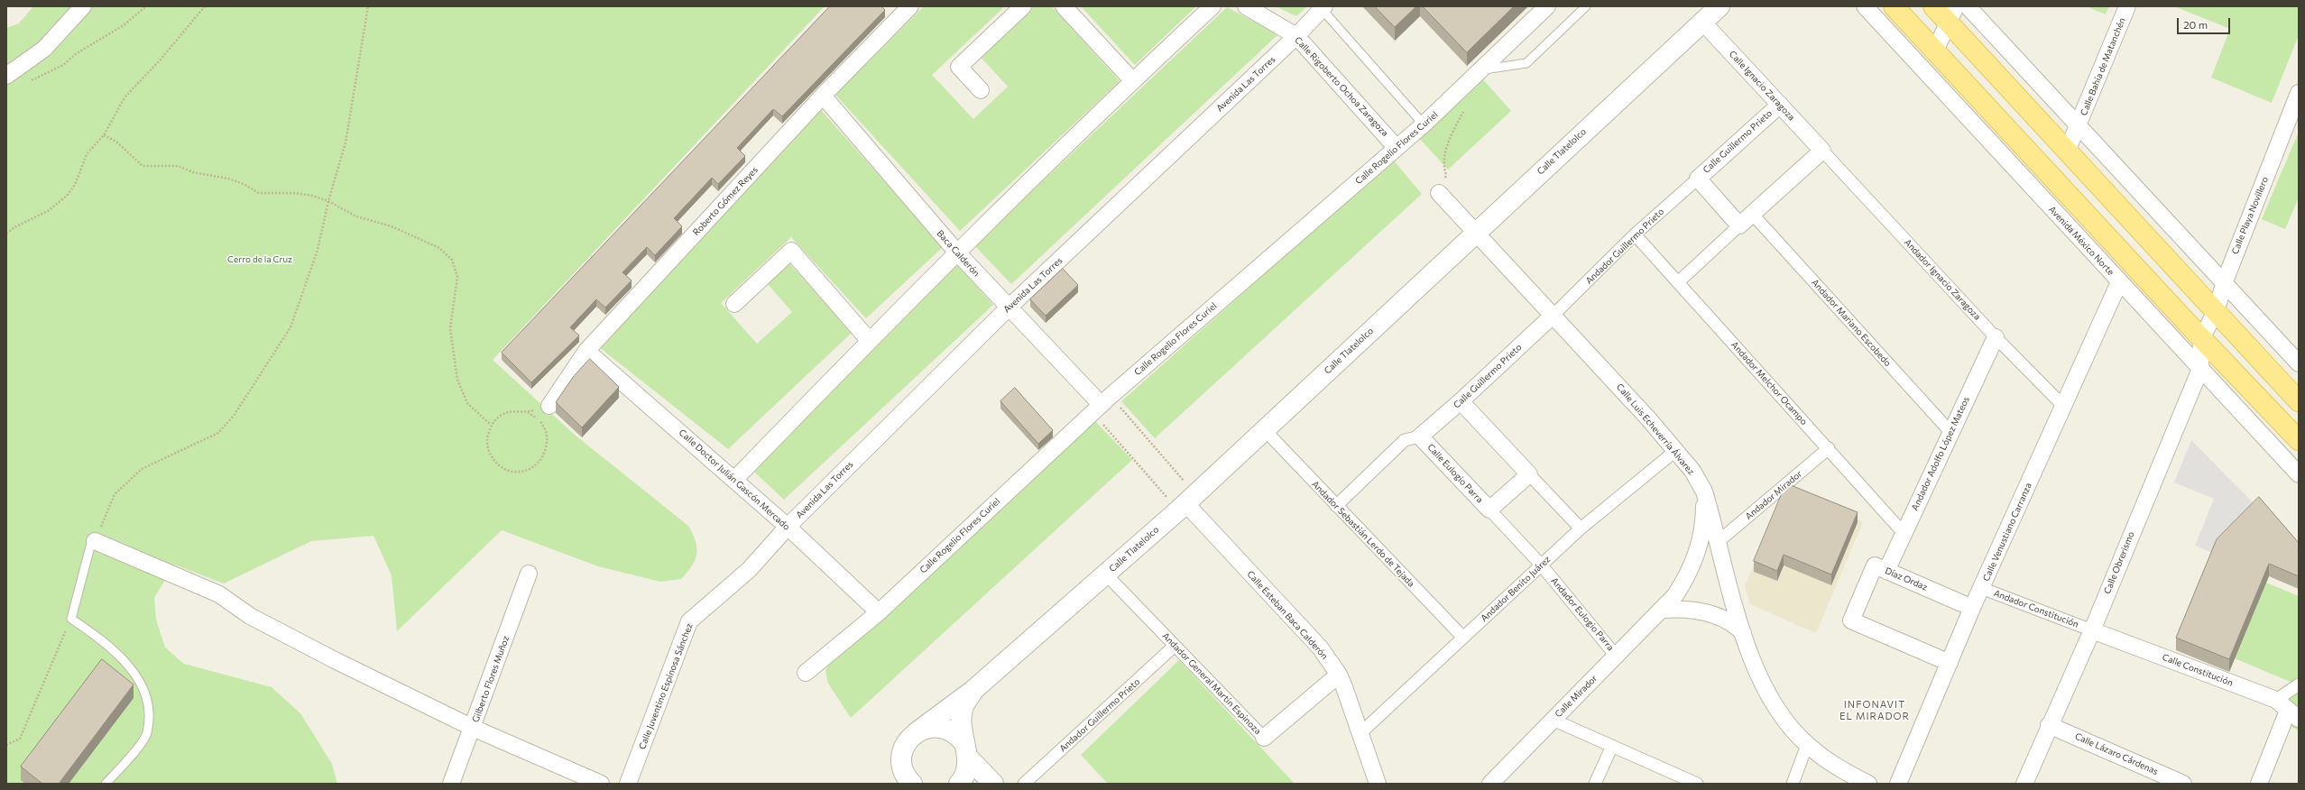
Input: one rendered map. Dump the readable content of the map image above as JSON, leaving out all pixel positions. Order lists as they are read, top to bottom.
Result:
{
  "streets": {
    "street": [
      "Calle Bahía de Matanchén",
      "Avenida Las Torres",
      "Calle Ignacio Zaragoza",
      "Calle Rigoberto Ochoa Zaragoza",
      "Calle Guillermo Prieto",
      "Calle Rogelio Flores Curiel",
      "Calle Tlatelolco",
      "Roberto Gómez Reyes",
      "Calle Playa Novillero",
      "Avenida México Norte",
      "Andador Guillermo Prieto",
      "Baca Calderón",
      "Andador Ignacio Zaragoza",
      "Andador Mariano Escobedo",
      "Andador Melchor Ocampo",
      "Calle Luis Echeverría Álvarez",
      "Andador Adolfo López Mateos",
      "Calle Eulogio Parra",
      "Calle Doctor Julián Gascón Mercado",
      "Andador Mirador",
      "Calle Venustiano Carranza",
      "Andador Sebastián Lerdo de Tejada",
      "Calle Obrerismo",
      "Díaz Ordaz",
      "Andador Benito Juárez",
      "Andador Constitución",
      "Andador Eulogio Parra",
      "Calle Esteban Baca Calderón",
      "Calle Constitución",
      "Gilberto Flores Muñoz",
      "Andador General Martín Espinoza",
      "Calle Juventino Espinosa Sánchez",
      "Calle Mirador",
      "Calle Lázaro Cárdenas"
    ]
  },
  "crossings": [
    ["Avenida Las Torres", "Calle Rigoberto Ochoa Zaragoza"],
    ["Avenida Las Torres", "Baca Calderón"],
    ["Avenida Las Torres", "Calle Doctor Julián Gascón Mercado"],
    ["Avenida Las Torres", "Calle Juventino Espinosa Sánchez"],
    ["Calle Ignacio Zaragoza", "Calle Guillermo Prieto"],
    ["Calle Ignacio Zaragoza", "Calle Tlatelolco"],
    ["Calle Ignacio Zaragoza", "Andador Ignacio Zaragoza"],
    ["Calle Rigoberto Ochoa Zaragoza", "Calle Rogelio Flores Curiel"],
    ["Calle Guillermo Prieto", "Andador Guillermo Prieto"],
    ["Calle Guillermo Prieto", "Calle Luis Echeverría Álvarez"],
    ["Calle Guillermo Prieto", "Calle Eulogio Parra"],
    ["Calle Rogelio Flores Curiel", "Baca Calderón"],
    ["Calle Rogelio Flores Curiel", "Calle Doctor Julián Gascón Mercado"],
    ["Calle Tlatelolco", "Calle Luis Echeverría Álvarez"],
    ["Calle Tlatelolco", "Andador Sebastián Lerdo de Tejada"],
    ["Calle Tlatelolco", "Calle Esteban Baca Calderón"],
    ["Calle Tlatelolco", "Andador General Martín Espinoza"],
    ["Roberto Gómez Reyes", "Baca Calderón"],
    ["Roberto Gómez Reyes", "Calle Doctor Julián Gascón Mercado"],
    ["Calle Playa Novillero", "Calle Obrerismo"],
    ["Avenida México Norte", "Calle Venustiano Carranza"],
    ["Avenida México Norte", "Calle Obrerismo"],
    ["Andador Guillermo Prieto", "Andador Melchor Ocampo"],
    ["Andador Guillermo Prieto", "Calle Luis Echeverría Álvarez"],
    ["Andador Guillermo Prieto", "Andador General Martín Espinoza"],
    ["Andador Ignacio Zaragoza", "Andador Adolfo López Mateos"],
    ["Andador Ignacio Zaragoza", "Calle Venustiano Carranza"],
    ["Andador Mariano Escobedo", "Andador Adolfo López Mateos"],
    ["Andador Melchor Ocampo", "Andador Adolfo López Mateos"],
    ["Andador Melchor Ocampo", "Andador Mirador"],
    ["Calle Luis Echeverría Álvarez", "Andador Mirador"],
    ["Calle Luis Echeverría Álvarez", "Andador Benito Juárez"],
    ["Calle Luis Echeverría Álvarez", "Calle Mirador"],
    ["Andador Adolfo López Mateos", "Díaz Ordaz"],
    ["Calle Eulogio Parra", "Andador Eulogio Parra"],
    ["Calle Venustiano Carranza", "Díaz Ordaz"],
    ["Calle Venustiano Carranza", "Andador Constitución"],
    ["Andador Sebastián Lerdo de Tejada", "Andador Benito Juárez"],
    ["Calle Obrerismo", "Andador Constitución"],
    ["Calle Obrerismo", "Calle Constitución"],
    ["Calle Obrerismo", "Calle Lázaro Cárdenas"],
    ["Andador Benito Juárez", "Andador Eulogio Parra"],
    ["Andador Benito Juárez", "Calle Esteban Baca Calderón"],
    ["Andador Constitución", "Calle Constitución"],
    ["Andador Eulogio Parra", "Calle Mirador"],
    ["Calle Esteban Baca Calderón", "Andador General Martín Espinoza"]
  ],
  "districts": ["INFONAVIT EL MIRADOR"],
  "parks": ["Cerro de la Cruz"],
  "scale_bar": "20 m"
}
